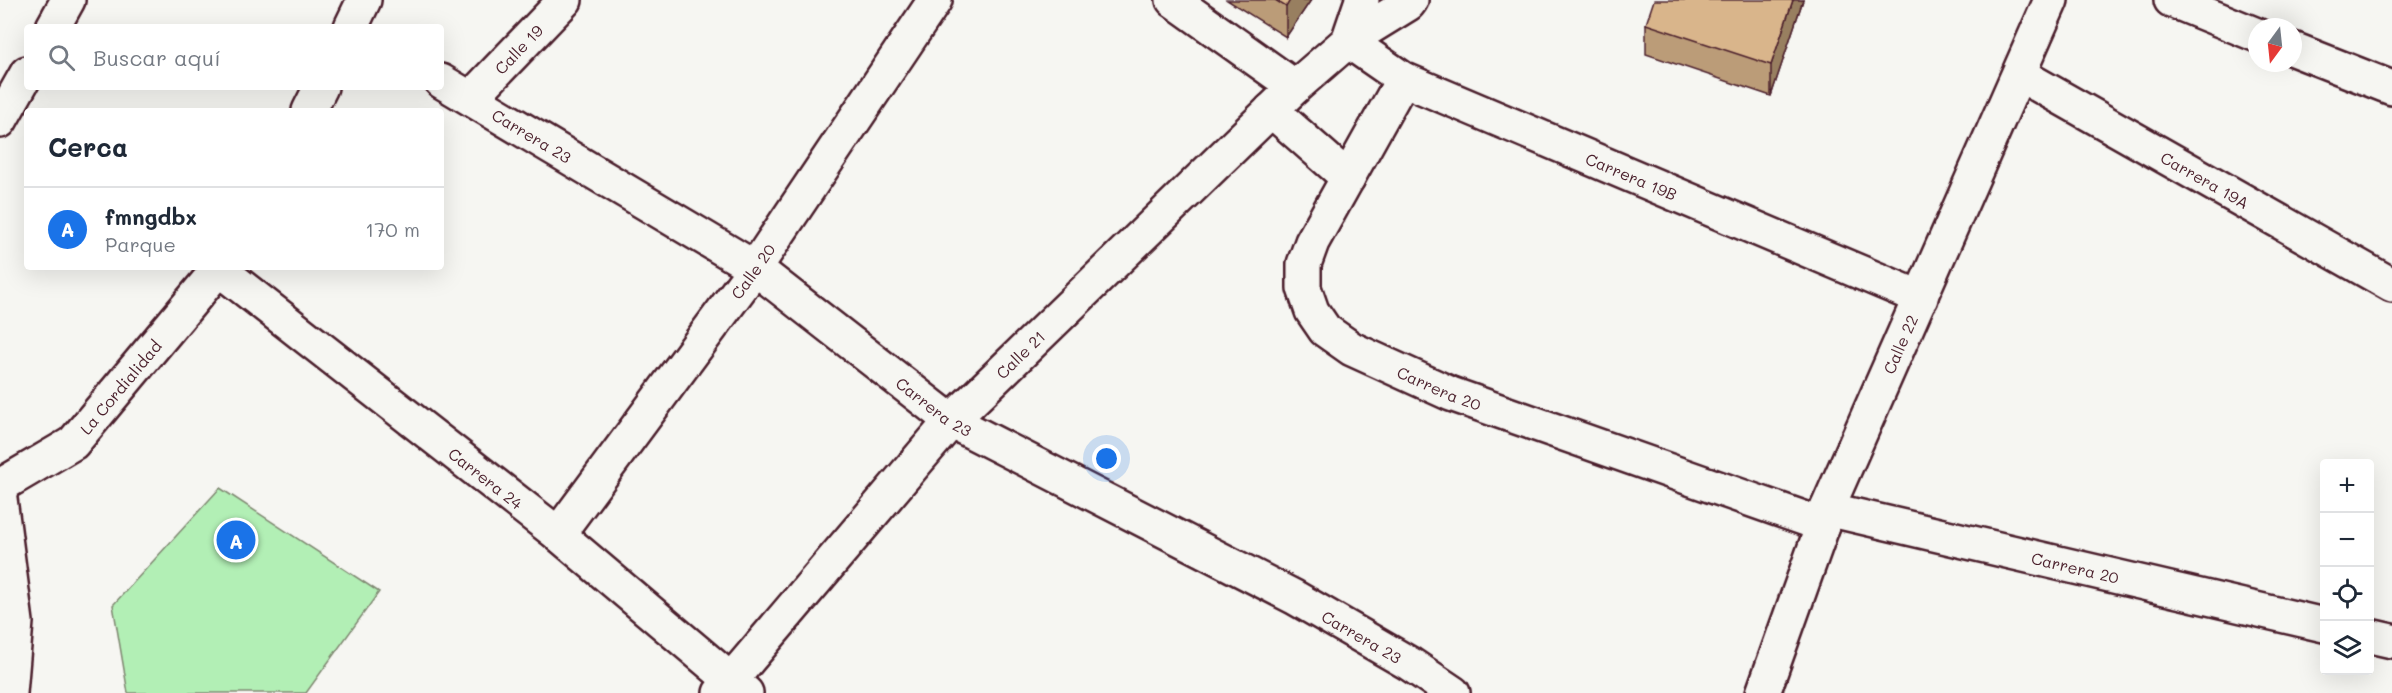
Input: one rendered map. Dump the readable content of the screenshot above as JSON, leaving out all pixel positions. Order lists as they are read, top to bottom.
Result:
{
  "streets": {
    "street": [
      "Calle 19",
      "Carrera 23",
      "Carrera 19B",
      "Carrera 19A",
      "Calle 20",
      "Calle 22",
      "Calle 21",
      "Carrera 20",
      "La Cordialidad",
      "Carrera 24"
    ]
  },
  "crossings": [
    ["Calle 19", "Carrera 23"],
    ["Carrera 23", "Calle 20"],
    ["Carrera 23", "Calle 21"],
    ["Carrera 19B", "Calle 22"],
    ["Carrera 19B", "Calle 21"],
    ["Carrera 19B", "Carrera 20"],
    ["Carrera 19A", "Calle 22"],
    ["Calle 20", "Carrera 24"],
    ["Calle 22", "Carrera 20"],
    ["Calle 21", "Carrera 24"]
  ],
  "north": "bottom",
  "page": {
    "search": "Buscar aquí",
    "heading": "Cerca",
    "list": [
      {
        "mark": "A",
        "name": "fmngdbx",
        "note": "Parque",
        "value": "170 m"
      }
    ],
    "map_buttons": ["+", "−"],
    "pins": "A"
  }
}
